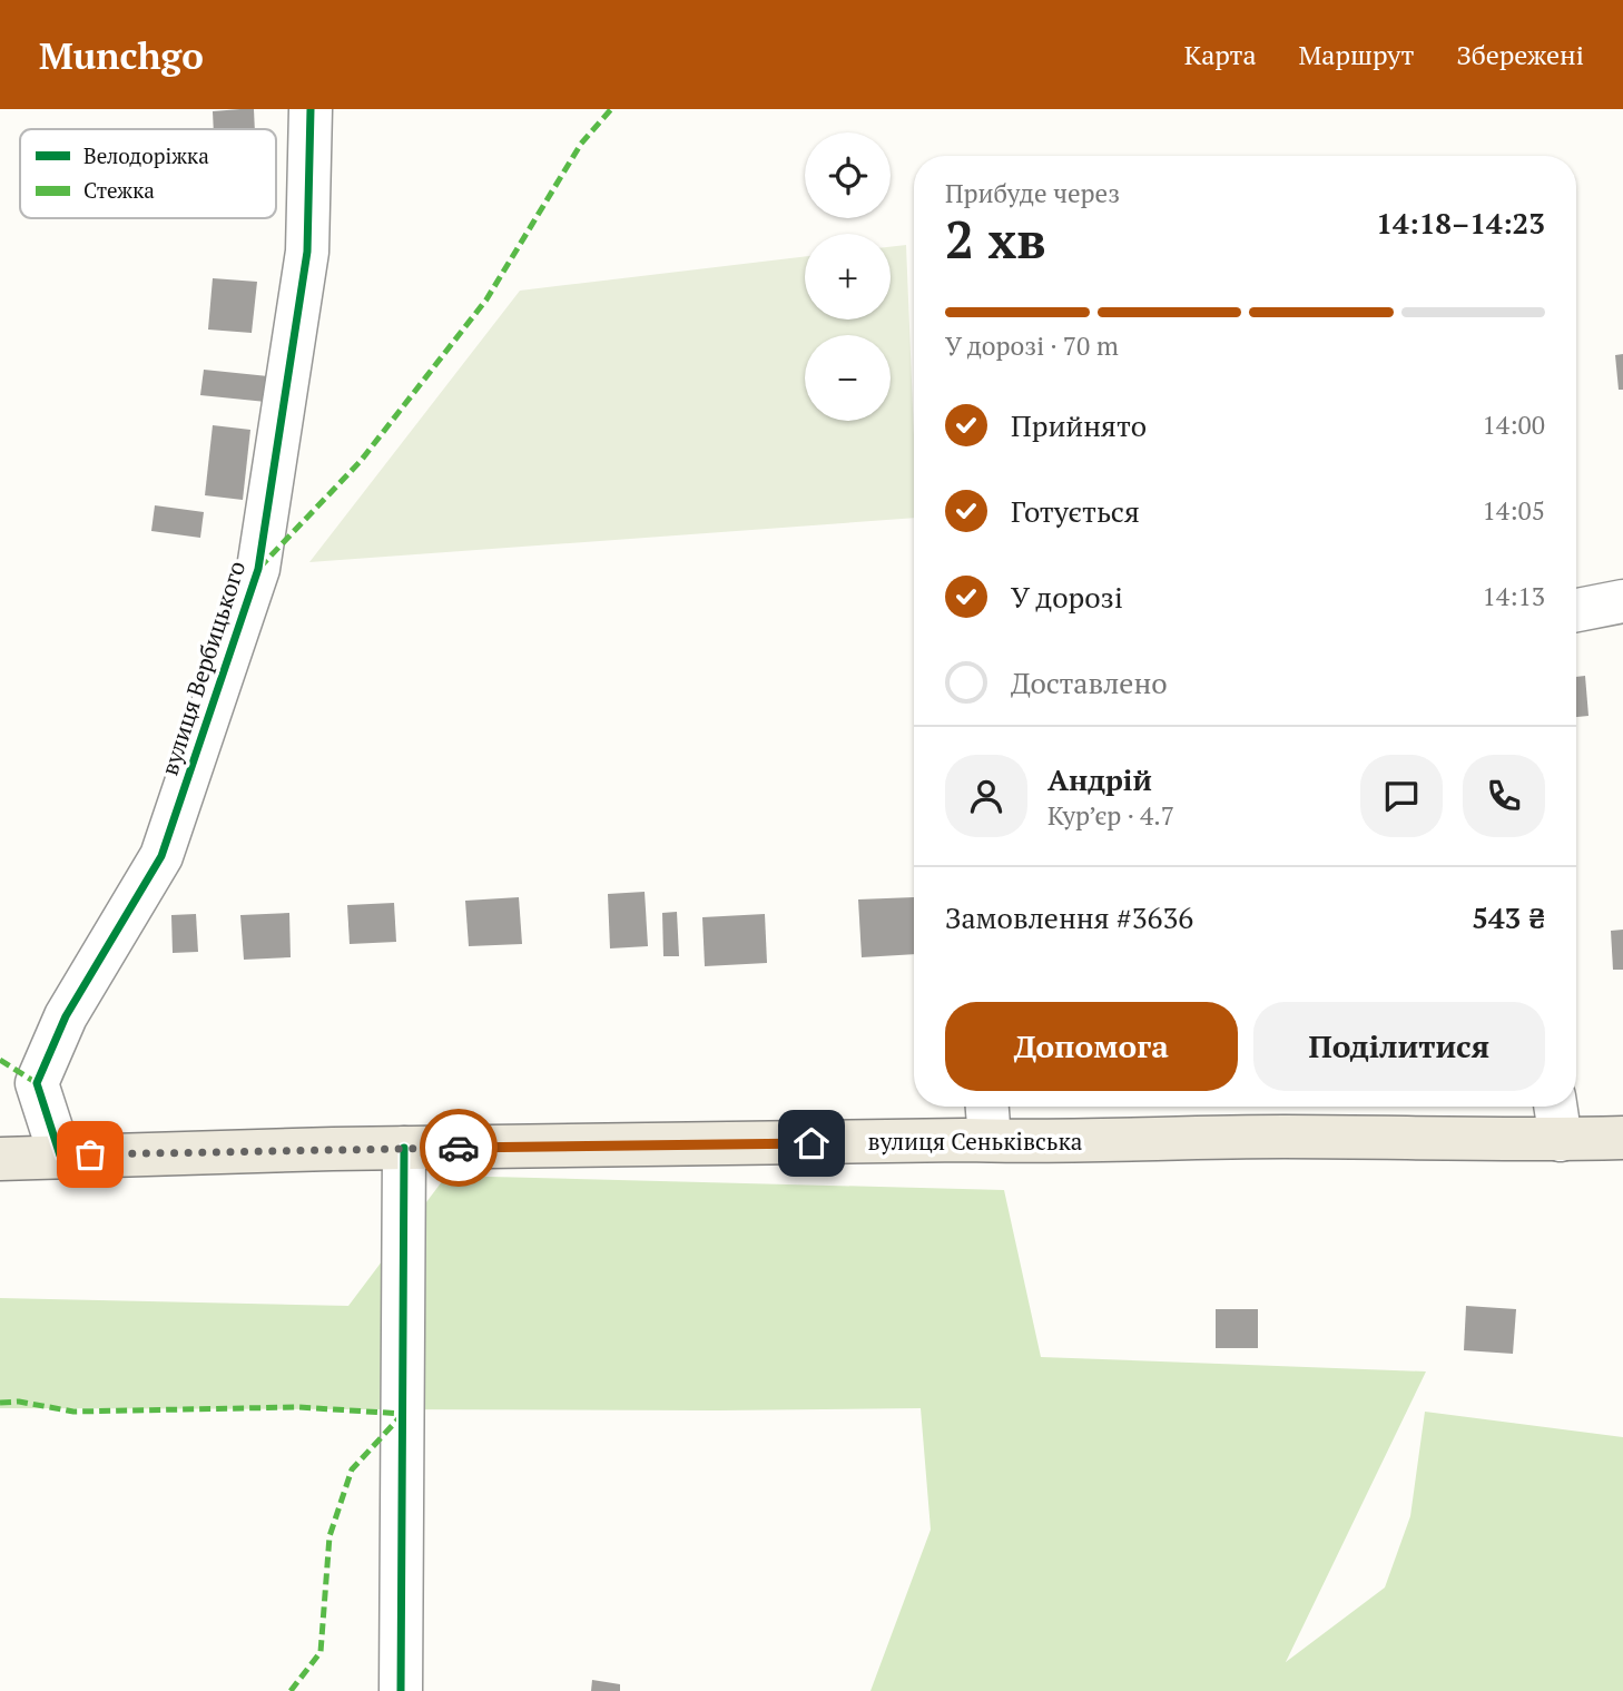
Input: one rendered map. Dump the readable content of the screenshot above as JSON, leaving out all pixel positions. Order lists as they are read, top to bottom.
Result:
{
  "streets": {
    "main road": ["вулиця Сенькiвська"],
    "street": ["вулиця Вербицького"]
  },
  "crossings": [
    ["вулиця Вербицького", "вулиця Сенькiвська"]
  ],
  "legend": ["Велодоріжка", "Стежка"],
  "page": {
    "header": "Munchgo",
    "nav": ["Карта", "Маршрут", "Збережені"],
    "map_buttons": ["+", "−"],
    "heading": ["2 хв", "Прибуде через", "14:18–14:23"],
    "panel": [
      "Андрій",
      "Кур’єр · 4.7",
      "Замовлення #3636",
      "543 ₴"
    ],
    "bar": "У дорозі · 70 m",
    "list": [
      ["Прийнято", "14:00"],
      ["Готується", "14:05"],
      ["У дорозі", "14:13"],
      "Доставлено"
    ],
    "buttons": ["Допомога", "Поділитися"]
  }
}
